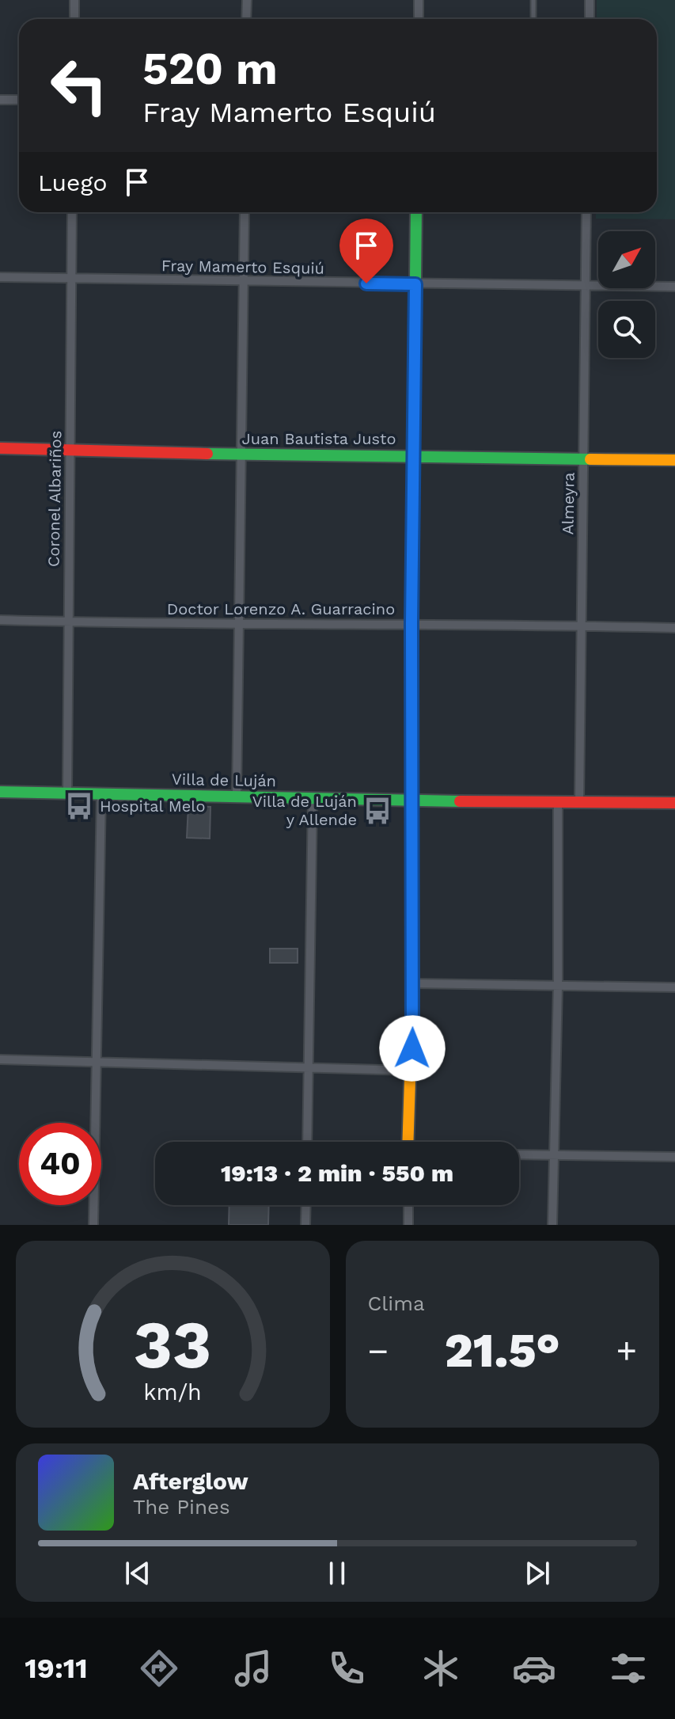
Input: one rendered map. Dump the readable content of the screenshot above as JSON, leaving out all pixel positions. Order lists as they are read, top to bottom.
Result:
{
  "streets": {
    "street": [
      "Fray Mamerto Esquiú",
      "Juan Bautista Justo",
      "Coronel Albariños",
      "Almeyra",
      "Doctor Lorenzo A. Guarracino",
      "Villa de Luján"
    ]
  },
  "crossings": [
    ["Fray Mamerto Esquiú", "Coronel Albariños"],
    ["Fray Mamerto Esquiú", "Almeyra"],
    ["Juan Bautista Justo", "Coronel Albariños"],
    ["Juan Bautista Justo", "Almeyra"],
    ["Coronel Albariños", "Doctor Lorenzo A. Guarracino"],
    ["Coronel Albariños", "Villa de Luján"],
    ["Almeyra", "Doctor Lorenzo A. Guarracino"],
    ["Almeyra", "Villa de Luján"]
  ],
  "places": {
    "bus stop": ["Hospital Melo", "Villa de Luján y Allende"]
  },
  "north": "top right",
  "page": {
    "turn": ["520 m", "Fray Mamerto Esquiú"],
    "then": "Luego",
    "limit": "40",
    "trip": "19:13 · 2 min · 550 m",
    "tile": "Clima",
    "heat": ["−", "21.5°", "+"],
    "song": ["Afterglow", "The Pines"],
    "tabs": "19:11",
    "gauge": ["33", "km/h"]
  }
}
